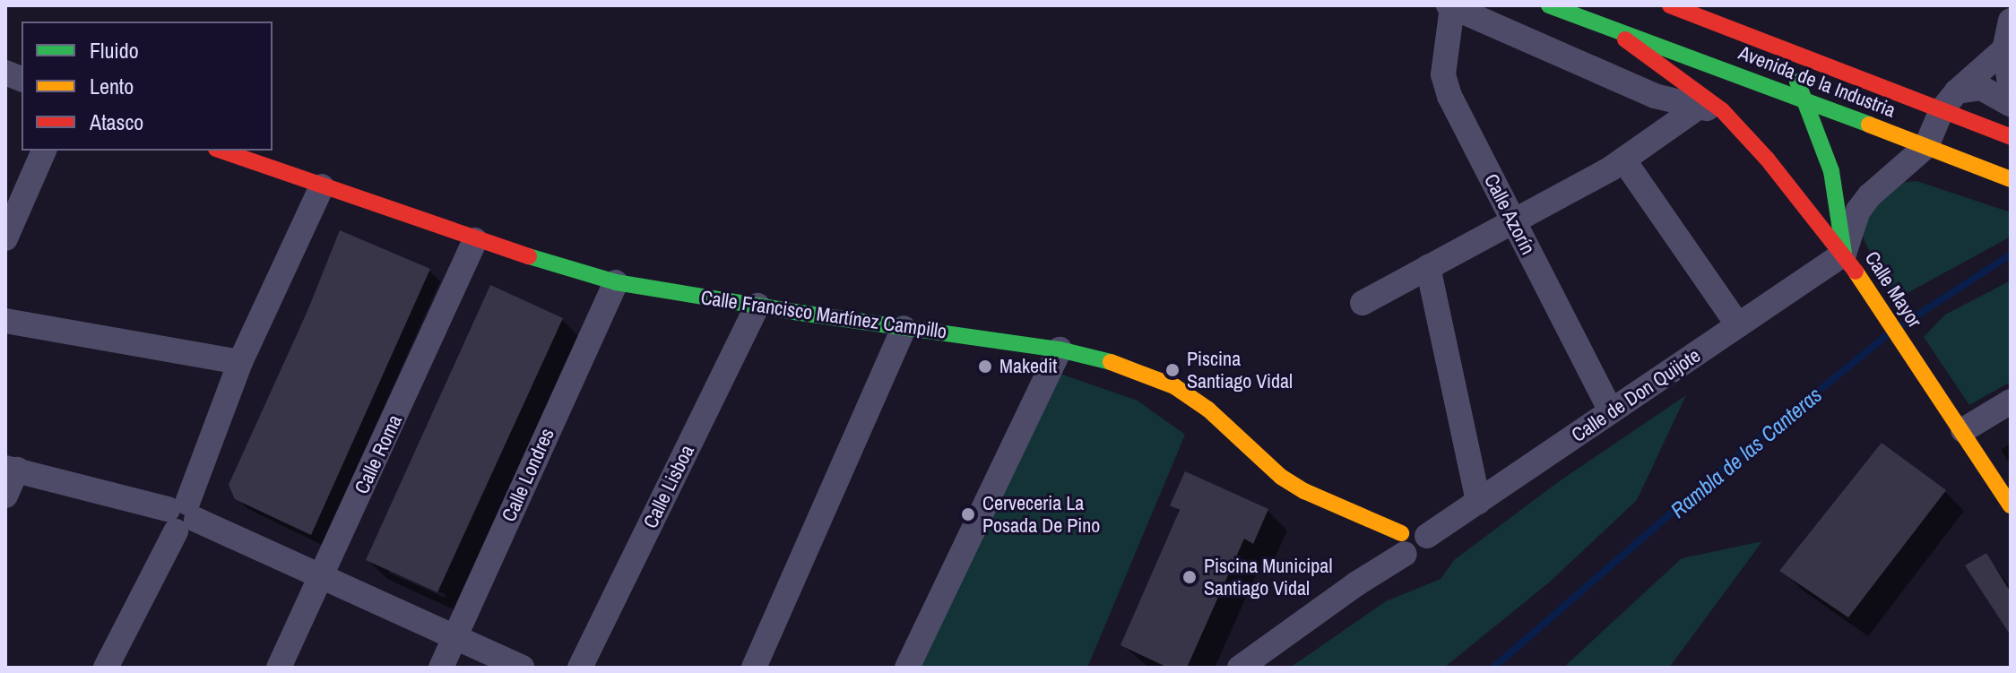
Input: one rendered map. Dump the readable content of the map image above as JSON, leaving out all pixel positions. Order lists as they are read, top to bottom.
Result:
{
  "streets": {
    "main road": ["Avenida de la Industria", "Calle Mayor", "Calle Francisco Martínez Campillo"],
    "street": [
      "Calle Azorín",
      "Calle de Don Quijote",
      "Calle Roma",
      "Calle Londres",
      "Calle Lisboa"
    ]
  },
  "crossings": [
    ["Avenida de la Industria", "Calle Mayor"],
    ["Calle Azorín", "Calle de Don Quijote"],
    ["Calle Mayor", "Calle de Don Quijote"],
    ["Calle Francisco Martínez Campillo", "Calle de Don Quijote"],
    ["Calle Francisco Martínez Campillo", "Calle Roma"],
    ["Calle Francisco Martínez Campillo", "Calle Londres"],
    ["Calle Francisco Martínez Campillo", "Calle Lisboa"]
  ],
  "water": ["Rambla de las Canteras"],
  "places": [
    "Makedit",
    "Piscina Santiago Vidal",
    "Cerveceria La Posada De Pino",
    "Piscina Municipal Santiago Vidal"
  ],
  "legend": ["Fluido", "Lento", "Atasco"]
}
